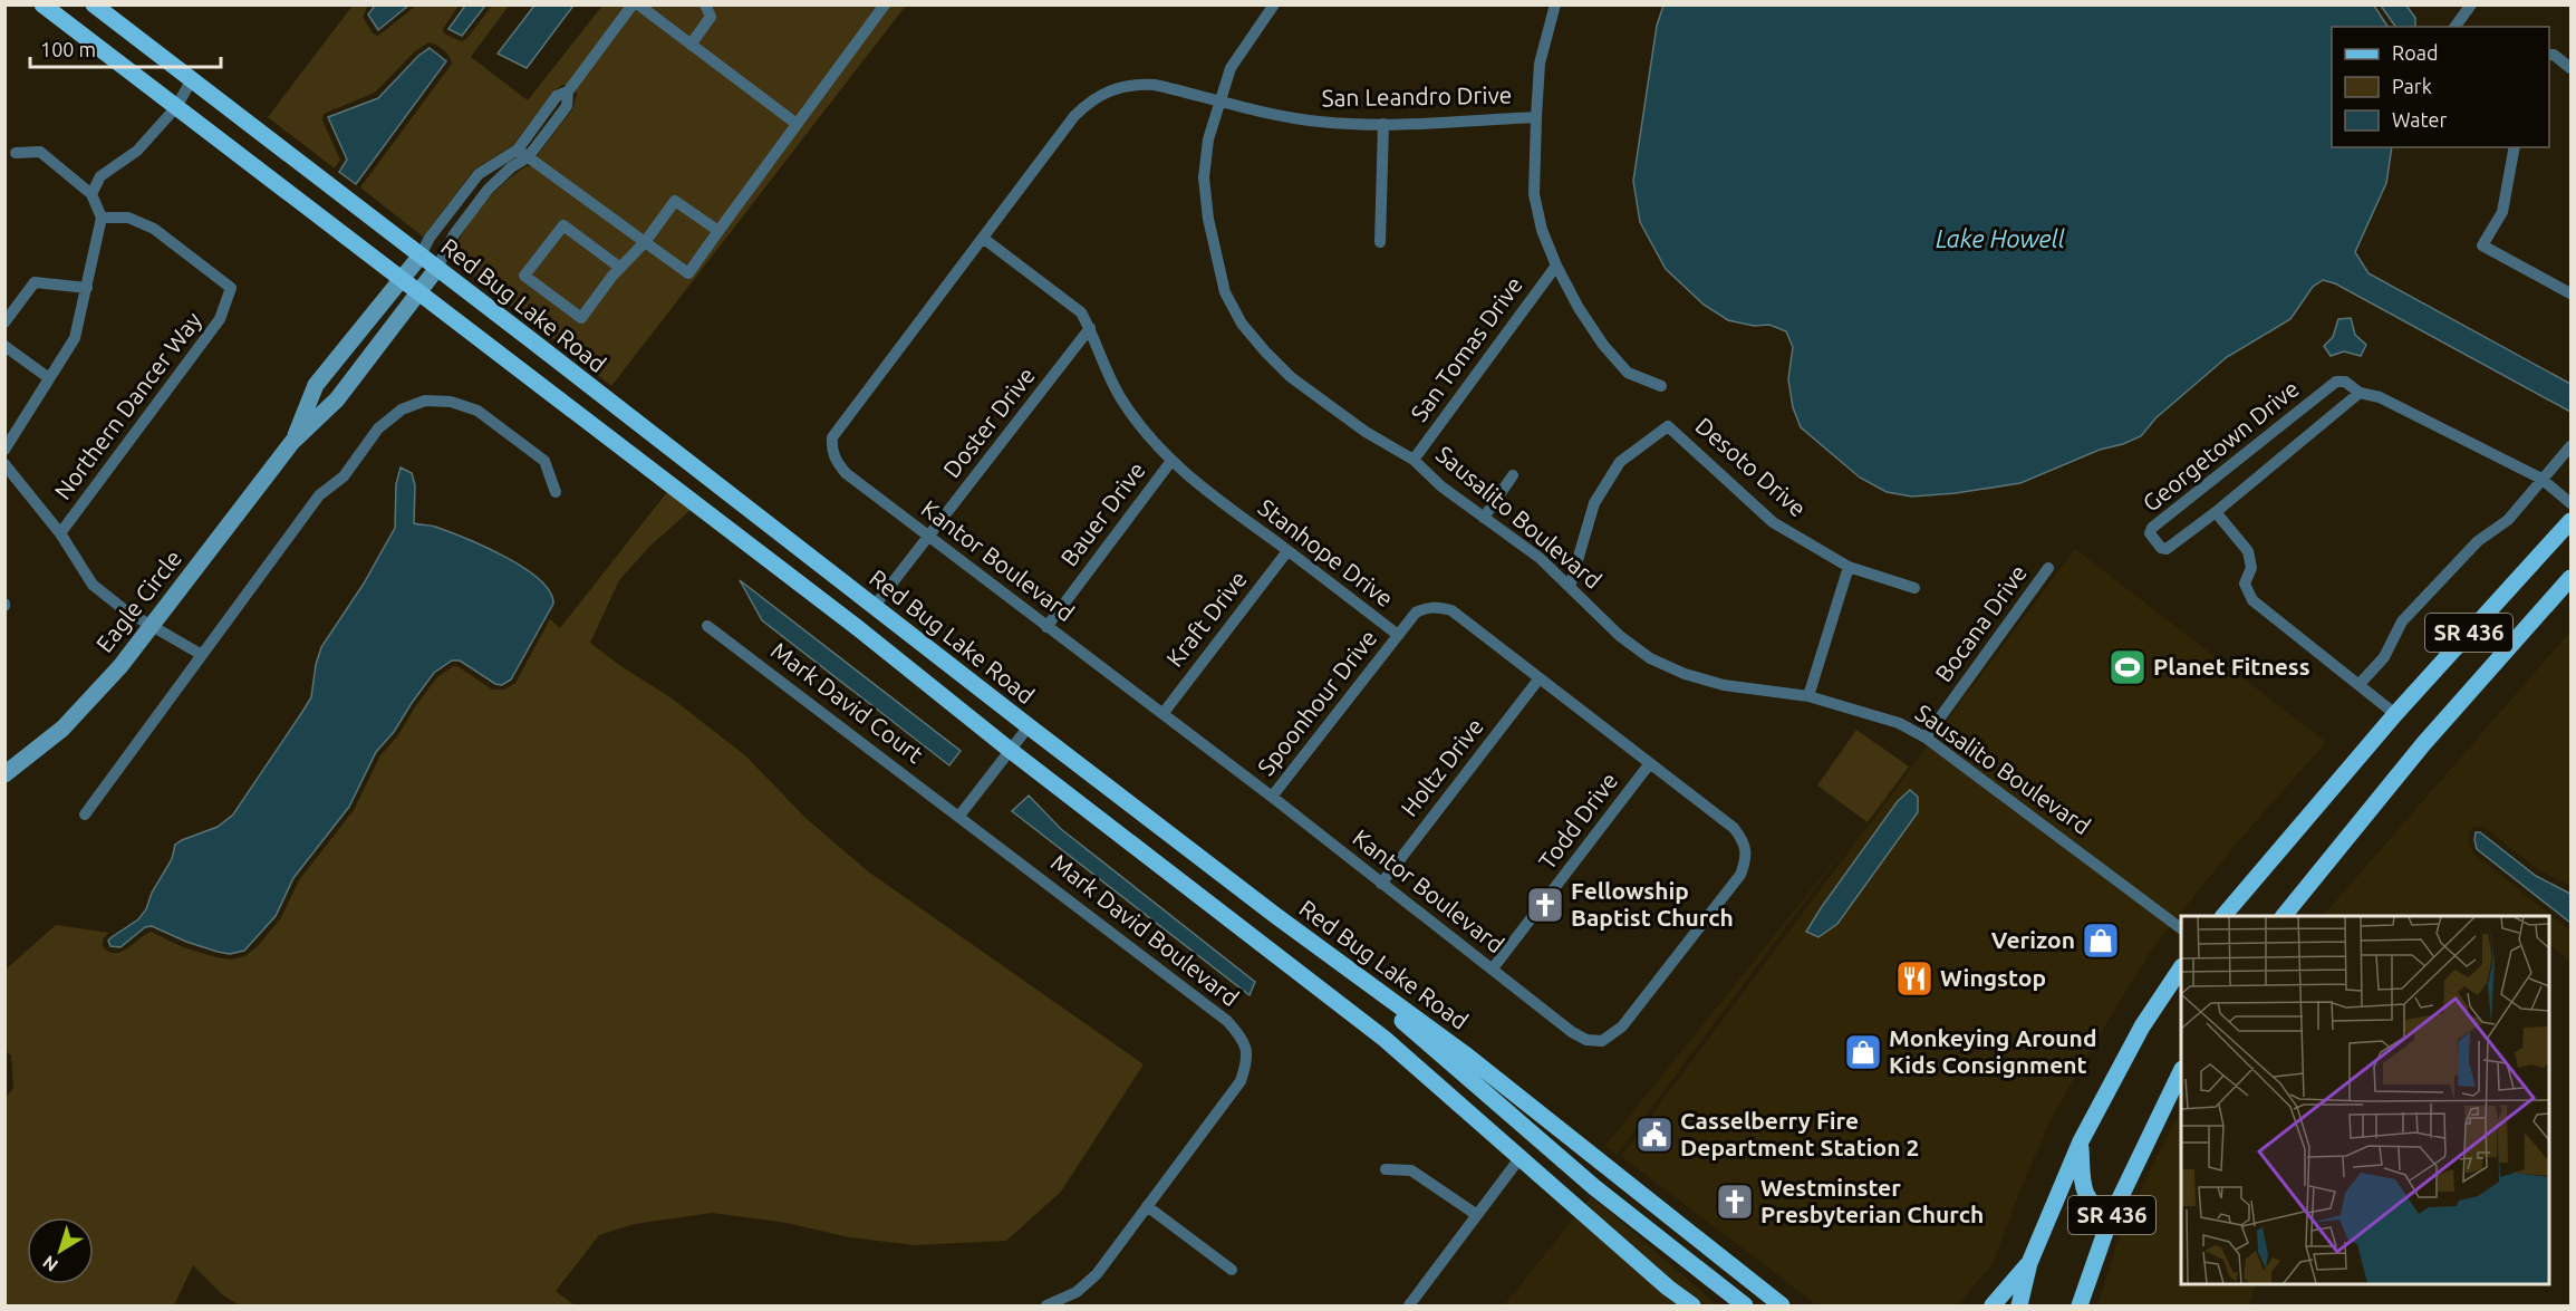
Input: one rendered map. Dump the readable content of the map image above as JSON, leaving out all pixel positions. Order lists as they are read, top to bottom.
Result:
{
  "streets": {
    "main road": ["Red Bug Lake Road", "SR 436"],
    "street": [
      "San Leandro Drive",
      "San Tomas Drive",
      "Northern Dancer Way",
      "Doster Drive",
      "Georgetown Drive",
      "Desoto Drive",
      "Bauer Drive",
      "Sausalito Boulevard",
      "Stanhope Drive",
      "Kantor Boulevard",
      "Eagle Circle",
      "Kraft Drive",
      "Bocana Drive",
      "Mark David Court",
      "Spoonhour Drive",
      "Holtz Drive",
      "Todd Drive",
      "Mark David Boulevard"
    ]
  },
  "crossings": [
    ["San Leandro Drive", "Sausalito Boulevard"],
    ["San Leandro Drive", "Kantor Boulevard"],
    ["Red Bug Lake Road", "Doster Drive"],
    ["Red Bug Lake Road", "Eagle Circle"],
    ["San Tomas Drive", "Sausalito Boulevard"],
    ["Doster Drive", "Stanhope Drive"],
    ["Doster Drive", "Kantor Boulevard"],
    ["Georgetown Drive", "SR 436"],
    ["Desoto Drive", "Sausalito Boulevard"],
    ["Bauer Drive", "Stanhope Drive"],
    ["Bauer Drive", "Kantor Boulevard"],
    ["Sausalito Boulevard", "Kantor Boulevard"],
    ["Sausalito Boulevard", "Bocana Drive"],
    ["Stanhope Drive", "Kantor Boulevard"],
    ["Stanhope Drive", "Kraft Drive"],
    ["Stanhope Drive", "Spoonhour Drive"],
    ["Stanhope Drive", "Holtz Drive"],
    ["Stanhope Drive", "Todd Drive"],
    ["Kantor Boulevard", "Kraft Drive"],
    ["Kantor Boulevard", "Spoonhour Drive"],
    ["Kantor Boulevard", "Holtz Drive"],
    ["Kantor Boulevard", "Todd Drive"],
    ["Mark David Court", "Mark David Boulevard"]
  ],
  "water": ["Lake Howell"],
  "places": {
    "sports": ["Planet Fitness"],
    "church": ["Fellowship Baptist Church", "Westminster Presbyterian Church"],
    "shop": ["Verizon", "Monkeying Around Kids Consignment"],
    "restaurant": ["Wingstop"],
    "public building": ["Casselberry Fire Department Station 2"]
  },
  "legend": ["Road", "Park", "Water"],
  "scale_bar": "100 m",
  "north": "bottom left"
}
